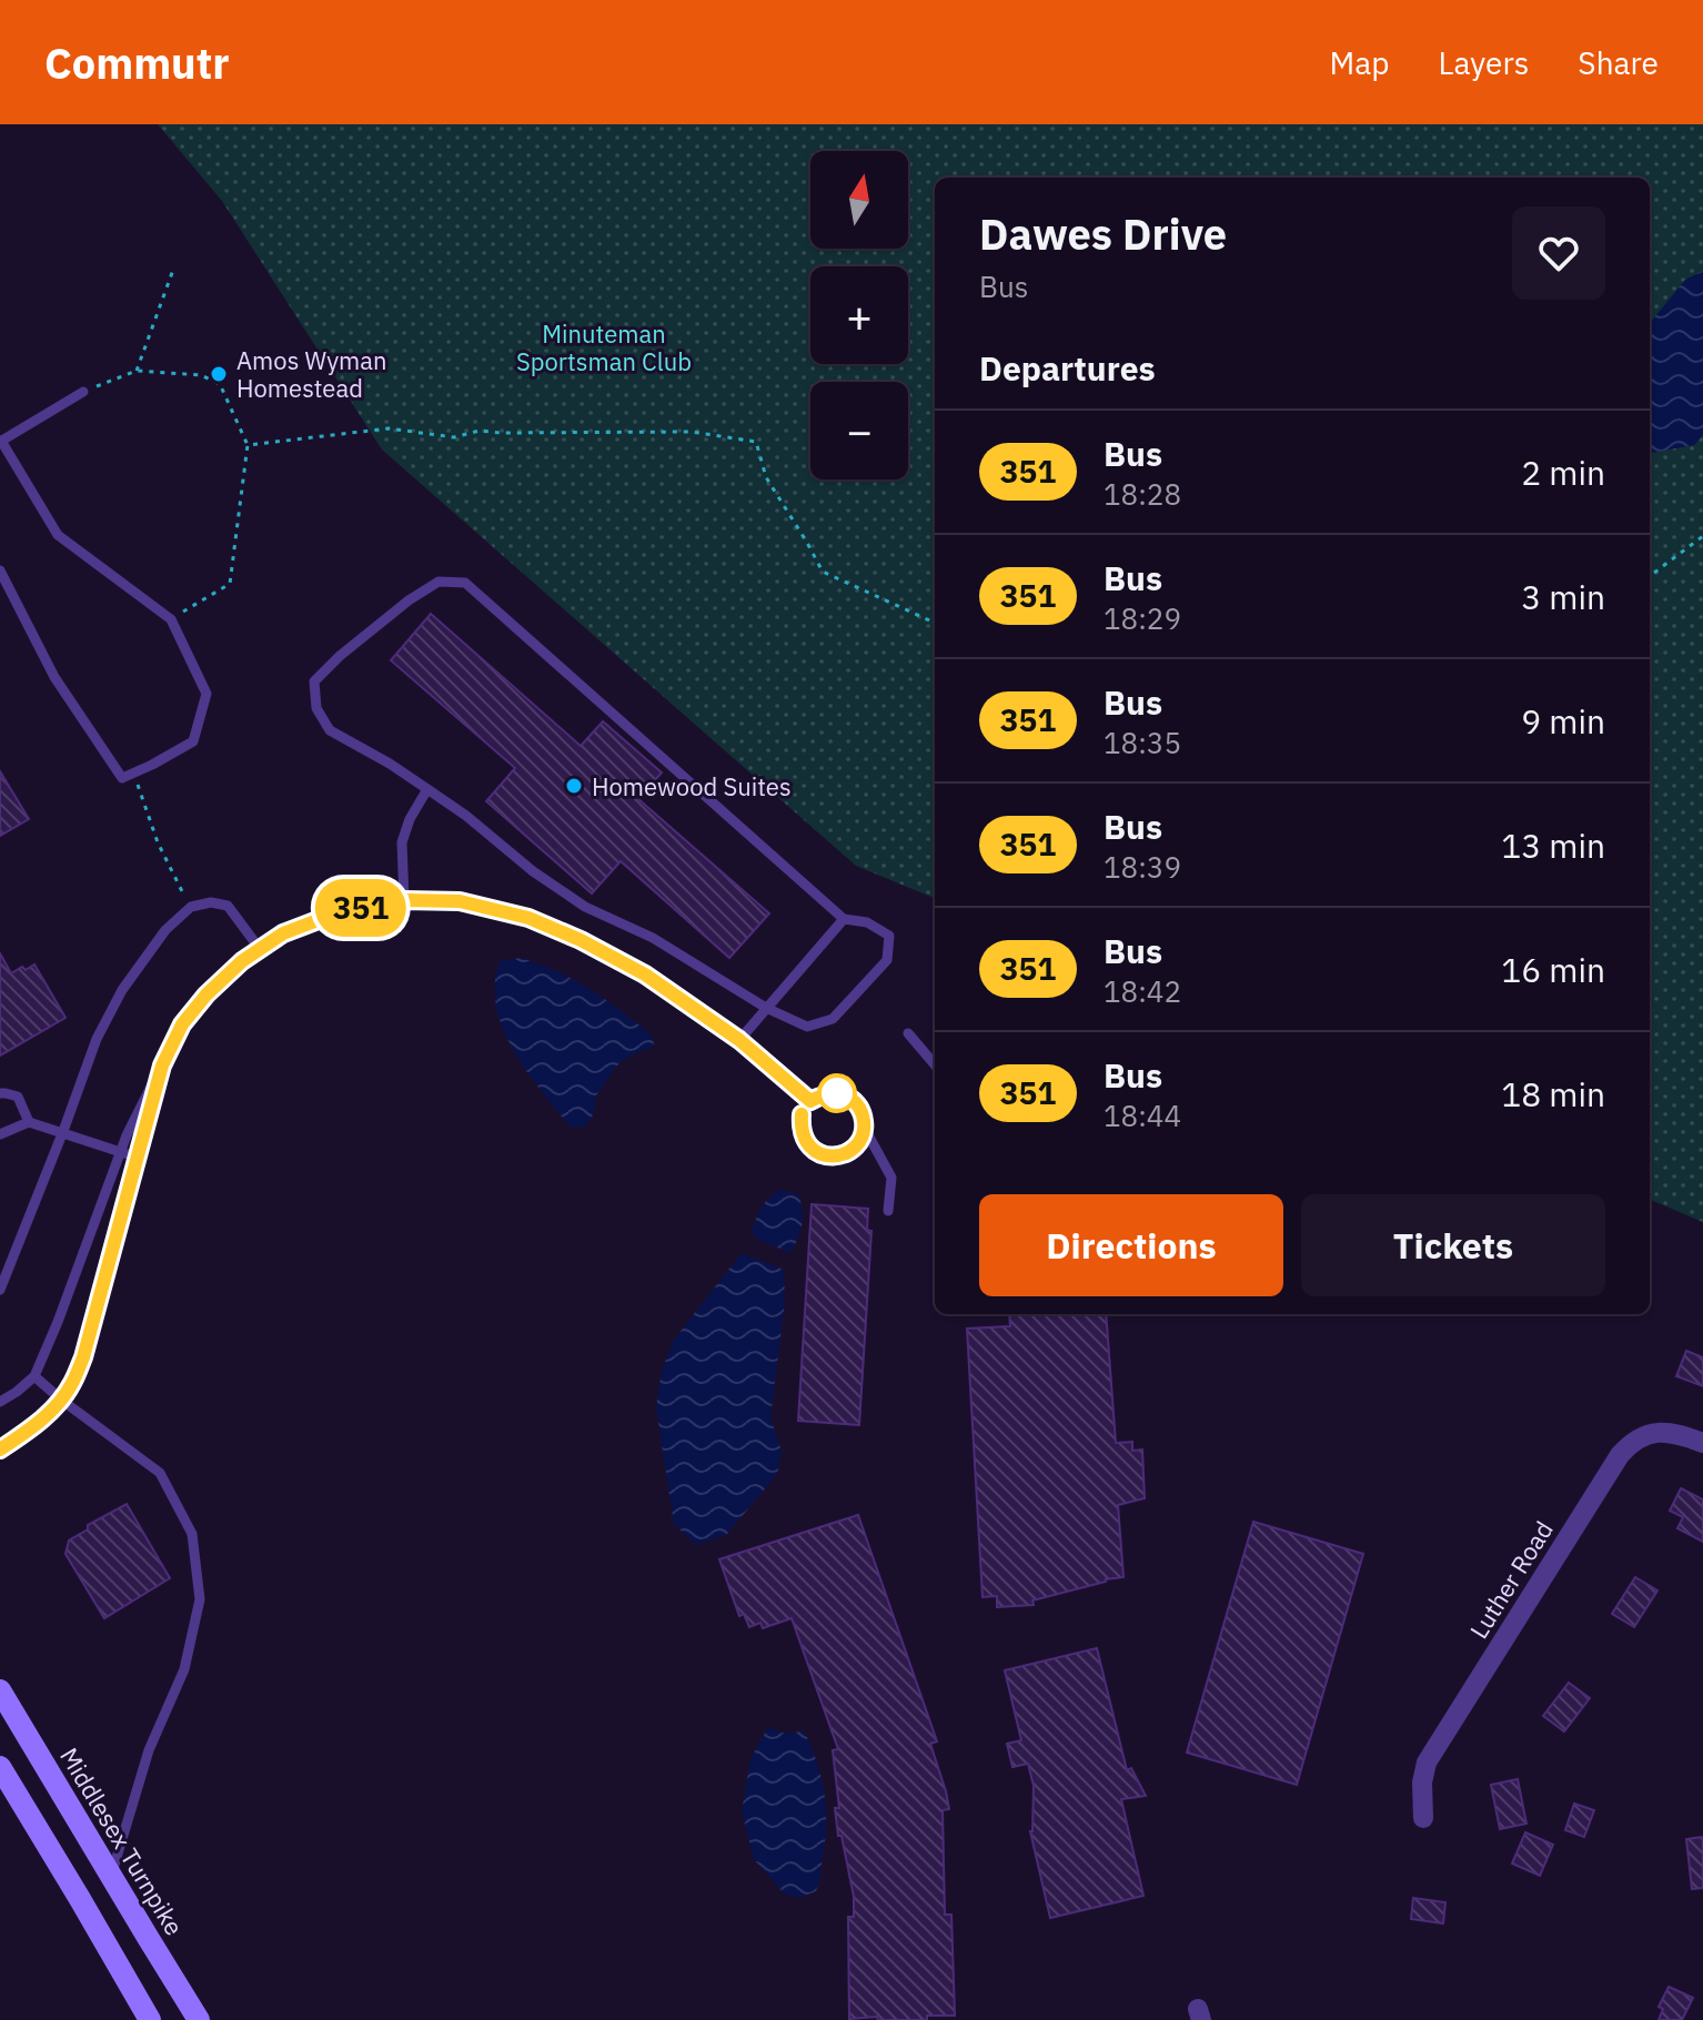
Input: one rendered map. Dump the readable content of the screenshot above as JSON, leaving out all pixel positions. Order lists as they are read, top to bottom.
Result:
{
  "streets": {
    "main road": ["Middlesex Turnpike"],
    "street": ["Luther Road"]
  },
  "parks": ["Minuteman Sportsman Club"],
  "places": ["Amos Wyman Homestead", "Homewood Suites"],
  "lines": ["bus line 351"],
  "north": "top",
  "page": {
    "header": "Commutr",
    "nav": ["Map", "Layers", "Share"],
    "on_map": "351",
    "map_buttons": ["+", "−"],
    "heading": [
      ["Dawes Drive", "Bus"],
      "Departures"
    ],
    "list": [
      {
        "mark": "351",
        "name": "Bus",
        "note": "18:28",
        "value": "2 min"
      },
      {
        "mark": "351",
        "name": "Bus",
        "note": "18:29",
        "value": "3 min"
      },
      {
        "mark": "351",
        "name": "Bus",
        "note": "18:35",
        "value": "9 min"
      },
      {
        "mark": "351",
        "name": "Bus",
        "note": "18:39",
        "value": "13 min"
      },
      {
        "mark": "351",
        "name": "Bus",
        "note": "18:42",
        "value": "16 min"
      },
      {
        "mark": "351",
        "name": "Bus",
        "note": "18:44",
        "value": "18 min"
      }
    ],
    "buttons": ["Directions", "Tickets"]
  }
}
